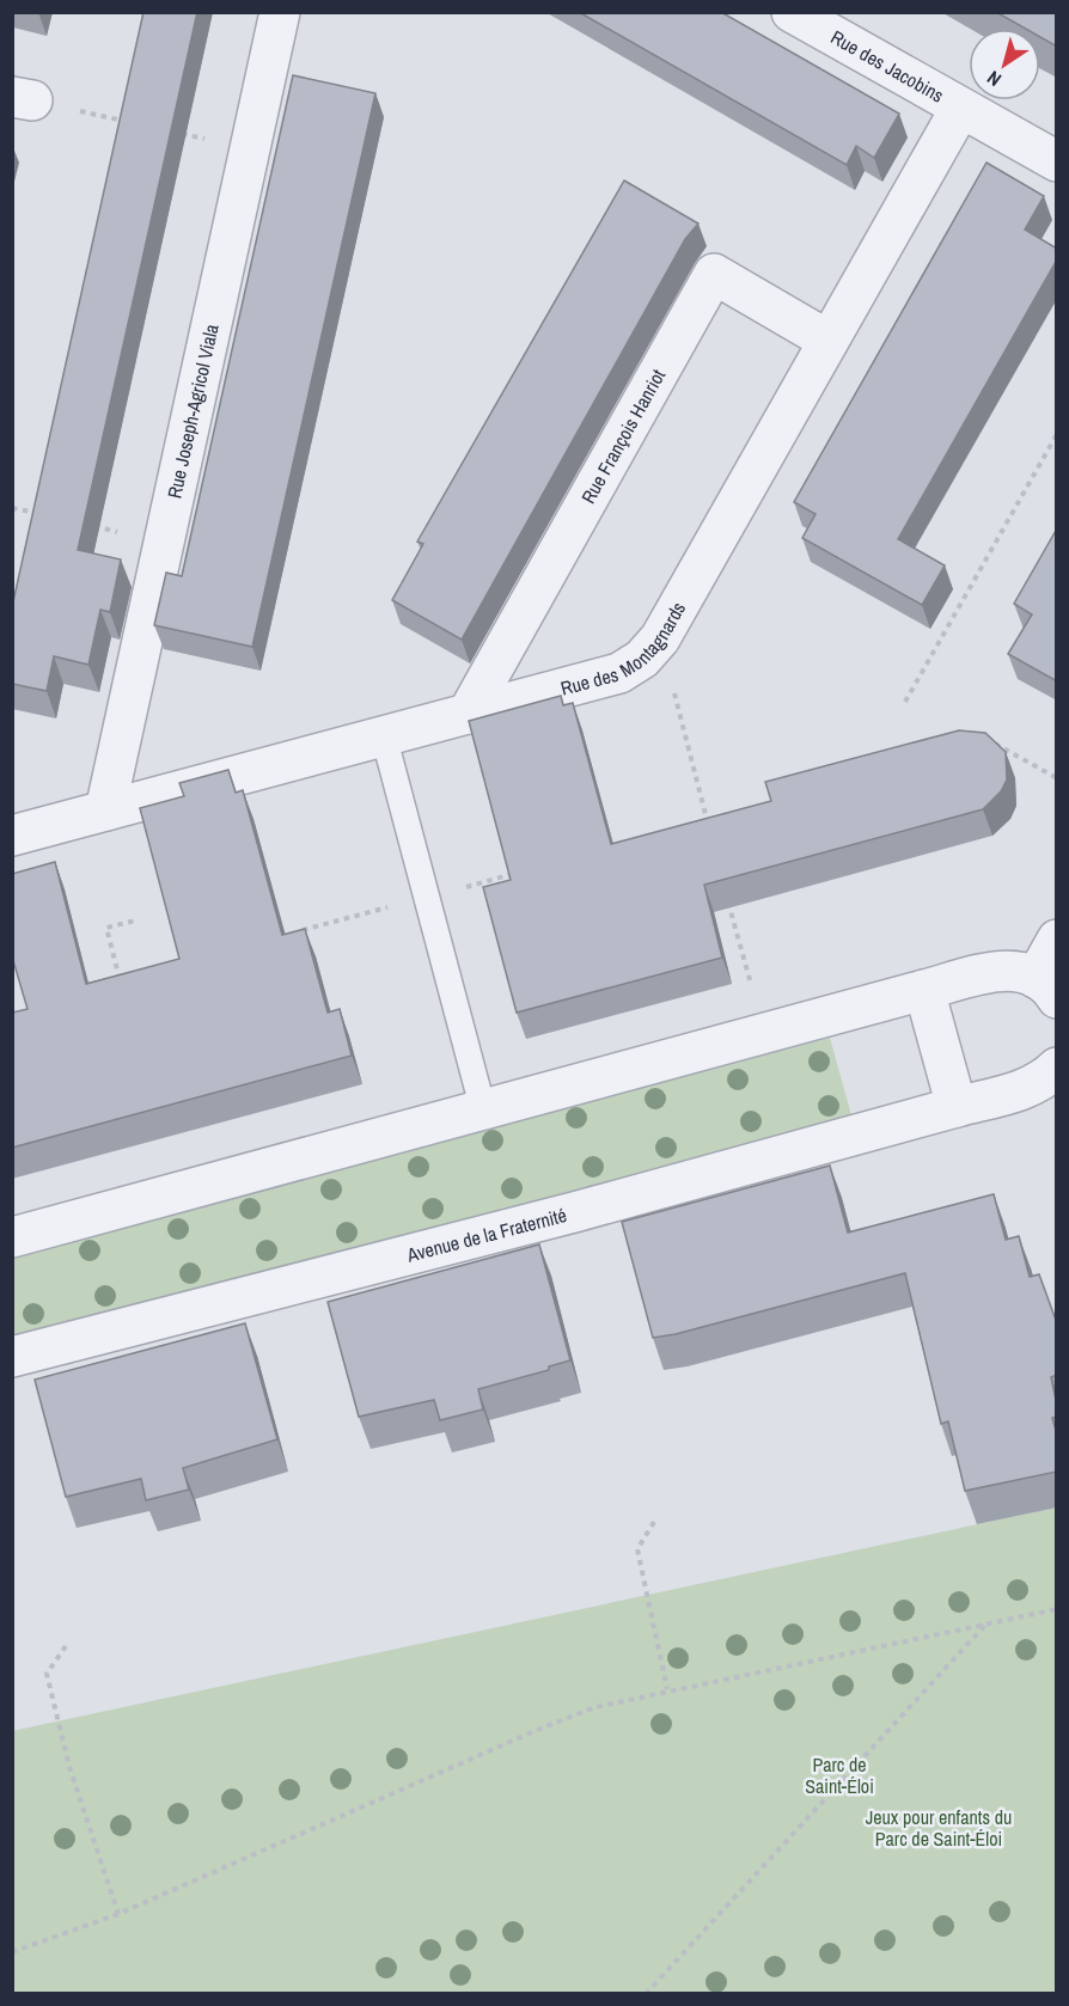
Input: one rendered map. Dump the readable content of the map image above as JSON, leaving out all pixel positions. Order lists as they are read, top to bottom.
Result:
{
  "streets": {
    "street": [
      "Rue des Jacobins",
      "Rue Joseph-Agricol Viala",
      "Rue François Hanriot",
      "Rue des Montagnards",
      "Avenue de la Fraternité"
    ]
  },
  "crossings": [
    ["Rue des Jacobins", "Rue des Montagnards"],
    ["Rue Joseph-Agricol Viala", "Rue des Montagnards"],
    ["Rue François Hanriot", "Rue des Montagnards"]
  ],
  "parks": ["Parc de Saint-Éloi", "Jeux pour enfants du Parc de Saint-Éloi"],
  "north": "bottom left"
}
